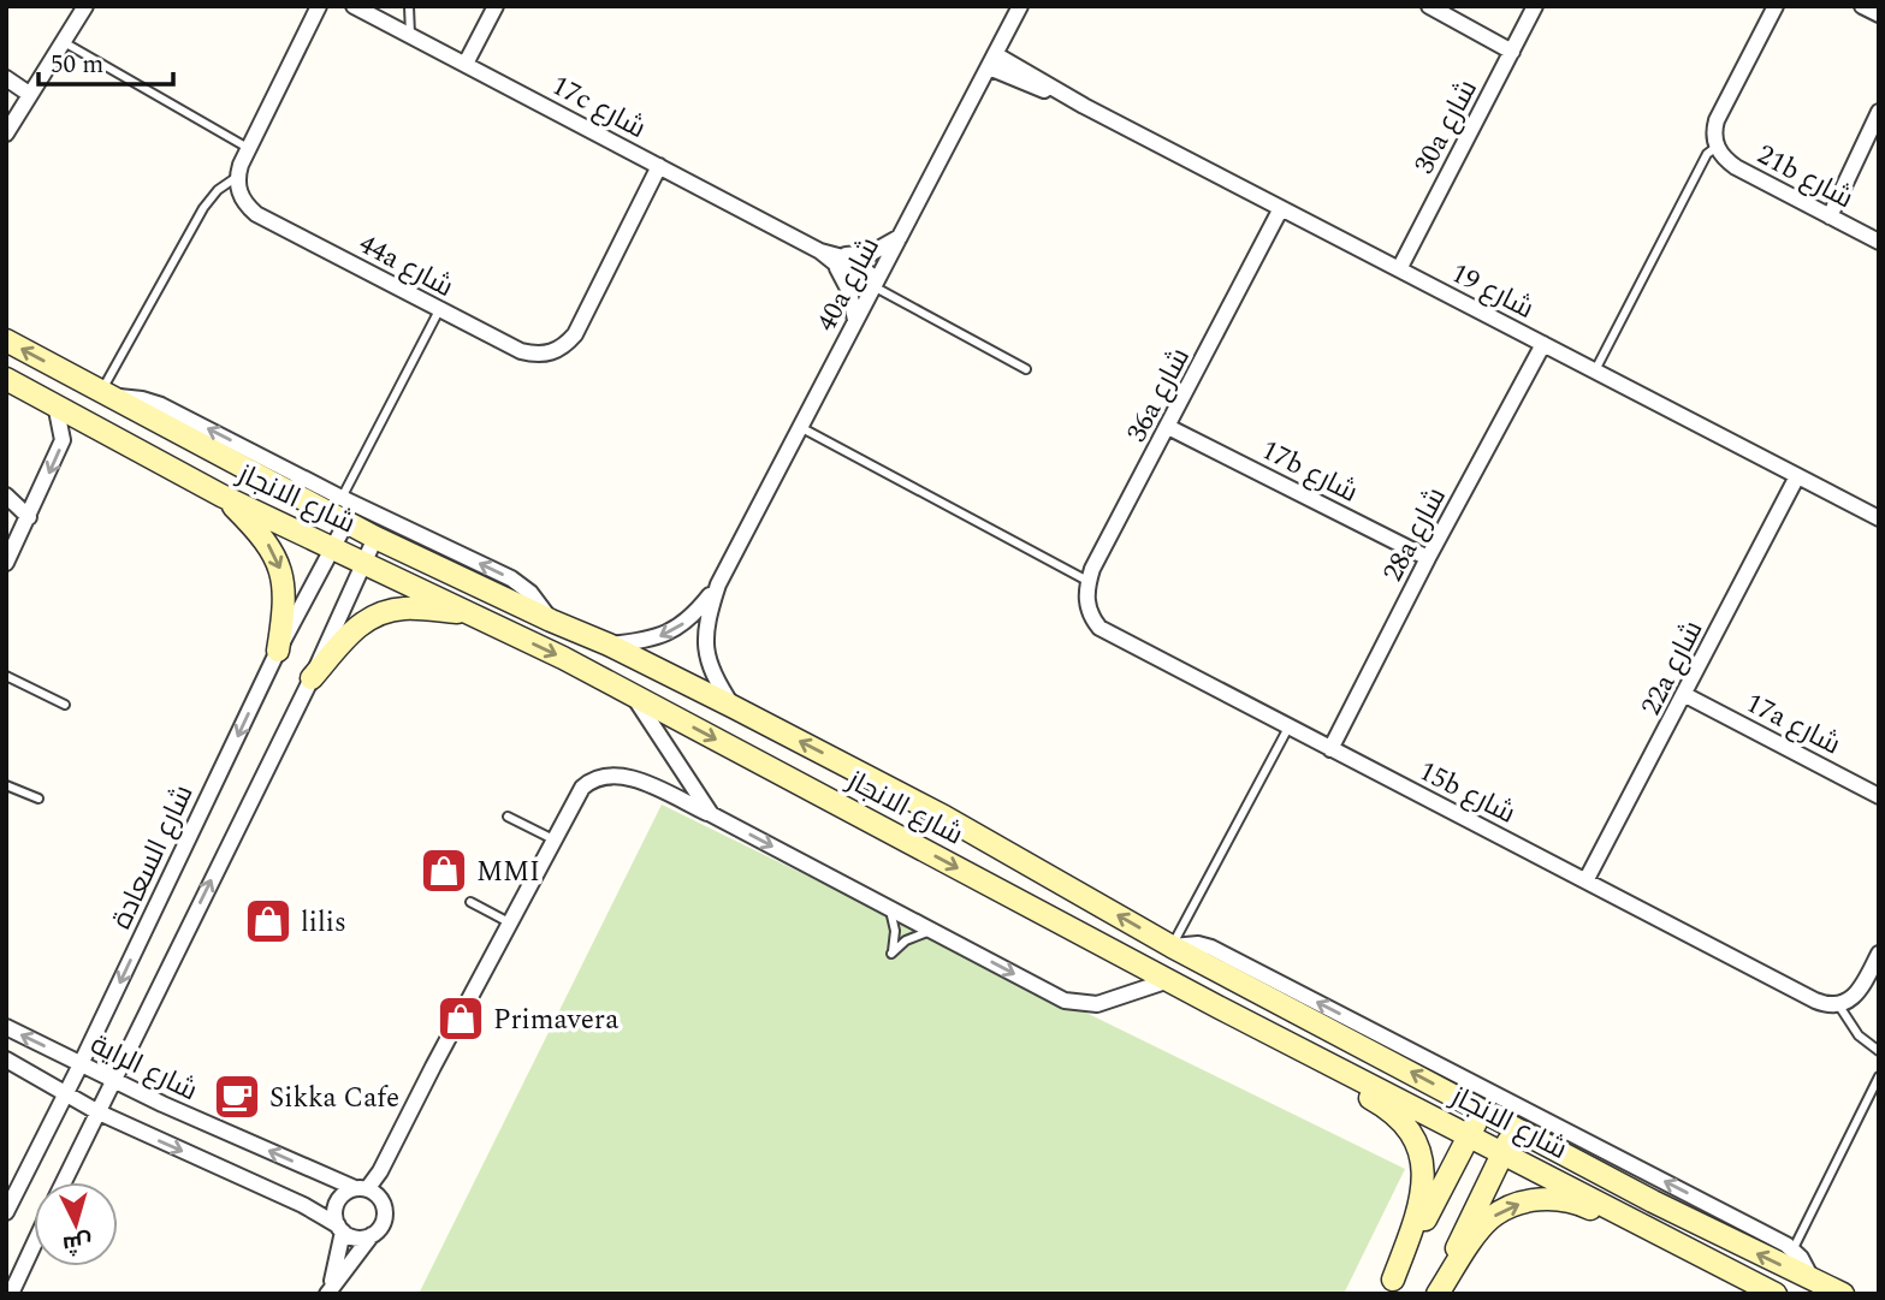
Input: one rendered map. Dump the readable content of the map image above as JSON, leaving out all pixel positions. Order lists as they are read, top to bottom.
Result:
{
  "streets": {
    "street": [
      "17c شارع",
      "30a شارع",
      "21b شارع",
      "44a شارع",
      "40a شارع",
      "شارع 19",
      "36a شارع",
      "17b شارع",
      "شارع الانجاز",
      "28a شارع",
      "22a شارع",
      "17a شارع",
      "15b شارع",
      "شارع السعادة",
      "شارع الراية"
    ]
  },
  "crossings": [
    ["17c شارع", "44a شارع"],
    ["17c شارع", "40a شارع"],
    ["30a شارع", "شارع 19"],
    ["40a شارع", "شارع 19"],
    ["40a شارع", "شارع الانجاز"],
    ["شارع 19", "36a شارع"],
    ["شارع 19", "28a شارع"],
    ["شارع 19", "22a شارع"],
    ["36a شارع", "17b شارع"],
    ["36a شارع", "15b شارع"],
    ["17b شارع", "28a شارع"],
    ["شارع الانجاز", "شارع السعادة"],
    ["28a شارع", "15b شارع"],
    ["22a شارع", "17a شارع"],
    ["22a شارع", "15b شارع"],
    ["شارع السعادة", "شارع الراية"]
  ],
  "places": {
    "shop": ["MMI", "lilis", "Primavera"],
    "cafe": ["Sikka Cafe"]
  },
  "scale_bar": "50 m",
  "north": "bottom"
}
